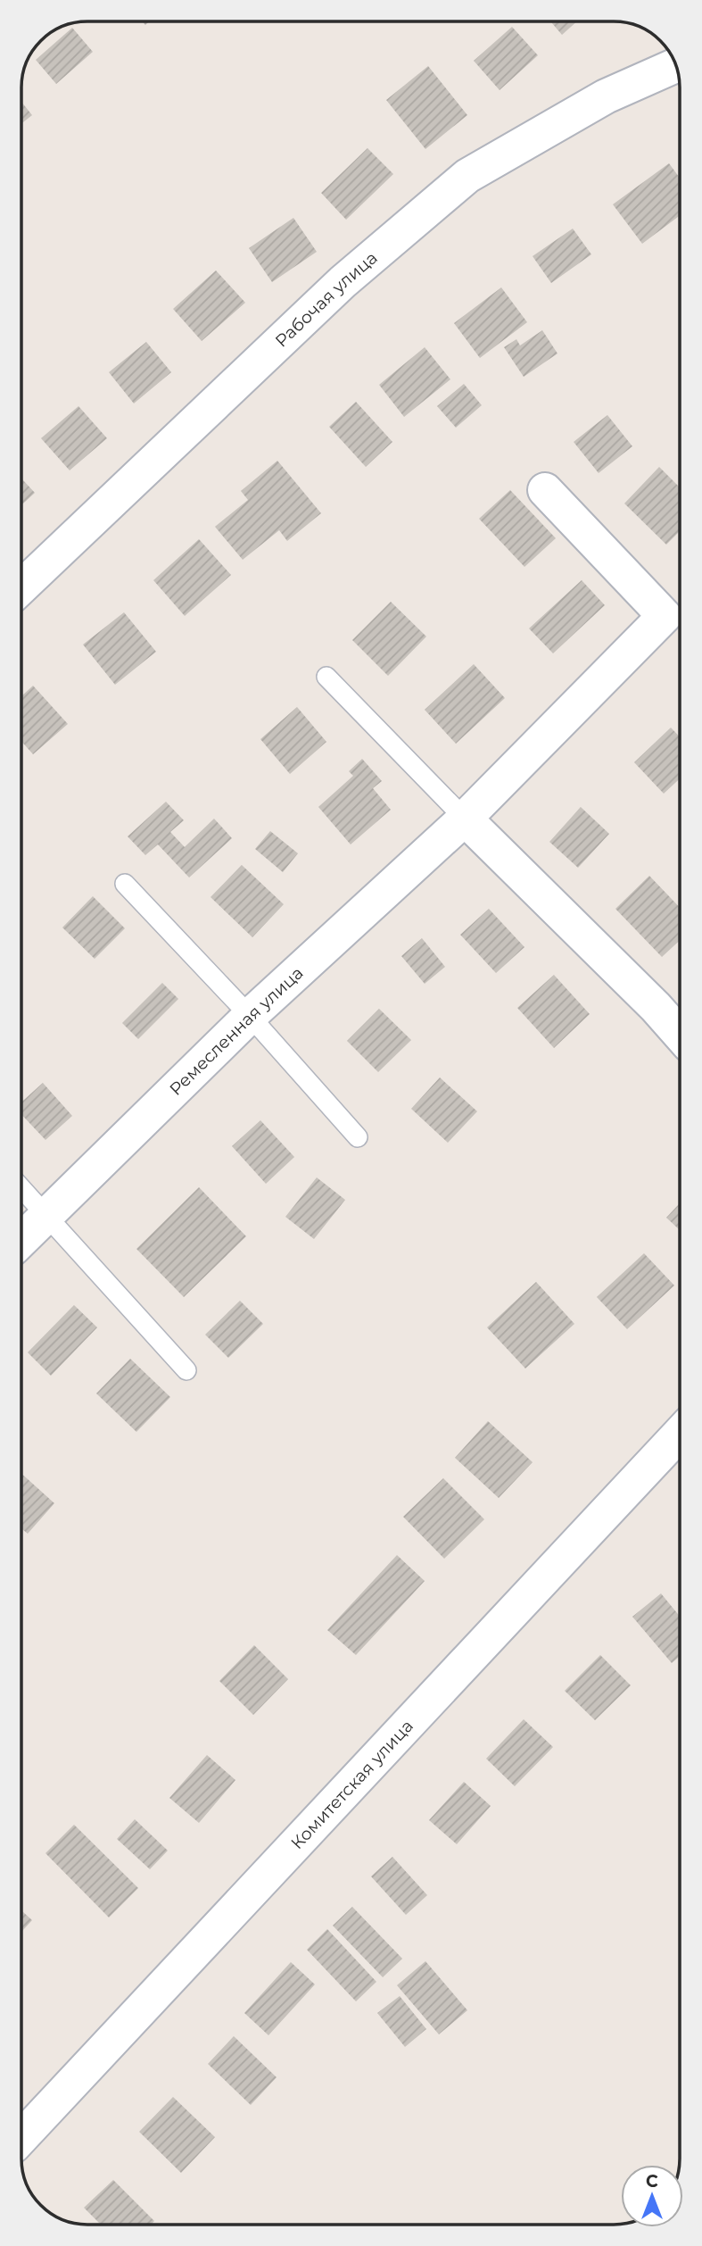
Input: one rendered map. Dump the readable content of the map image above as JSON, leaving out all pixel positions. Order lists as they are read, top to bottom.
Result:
{
  "streets": {
    "street": ["Рабочая улица", "Ремесленная улица", "Комитетская улица"]
  },
  "north": "top"
}
